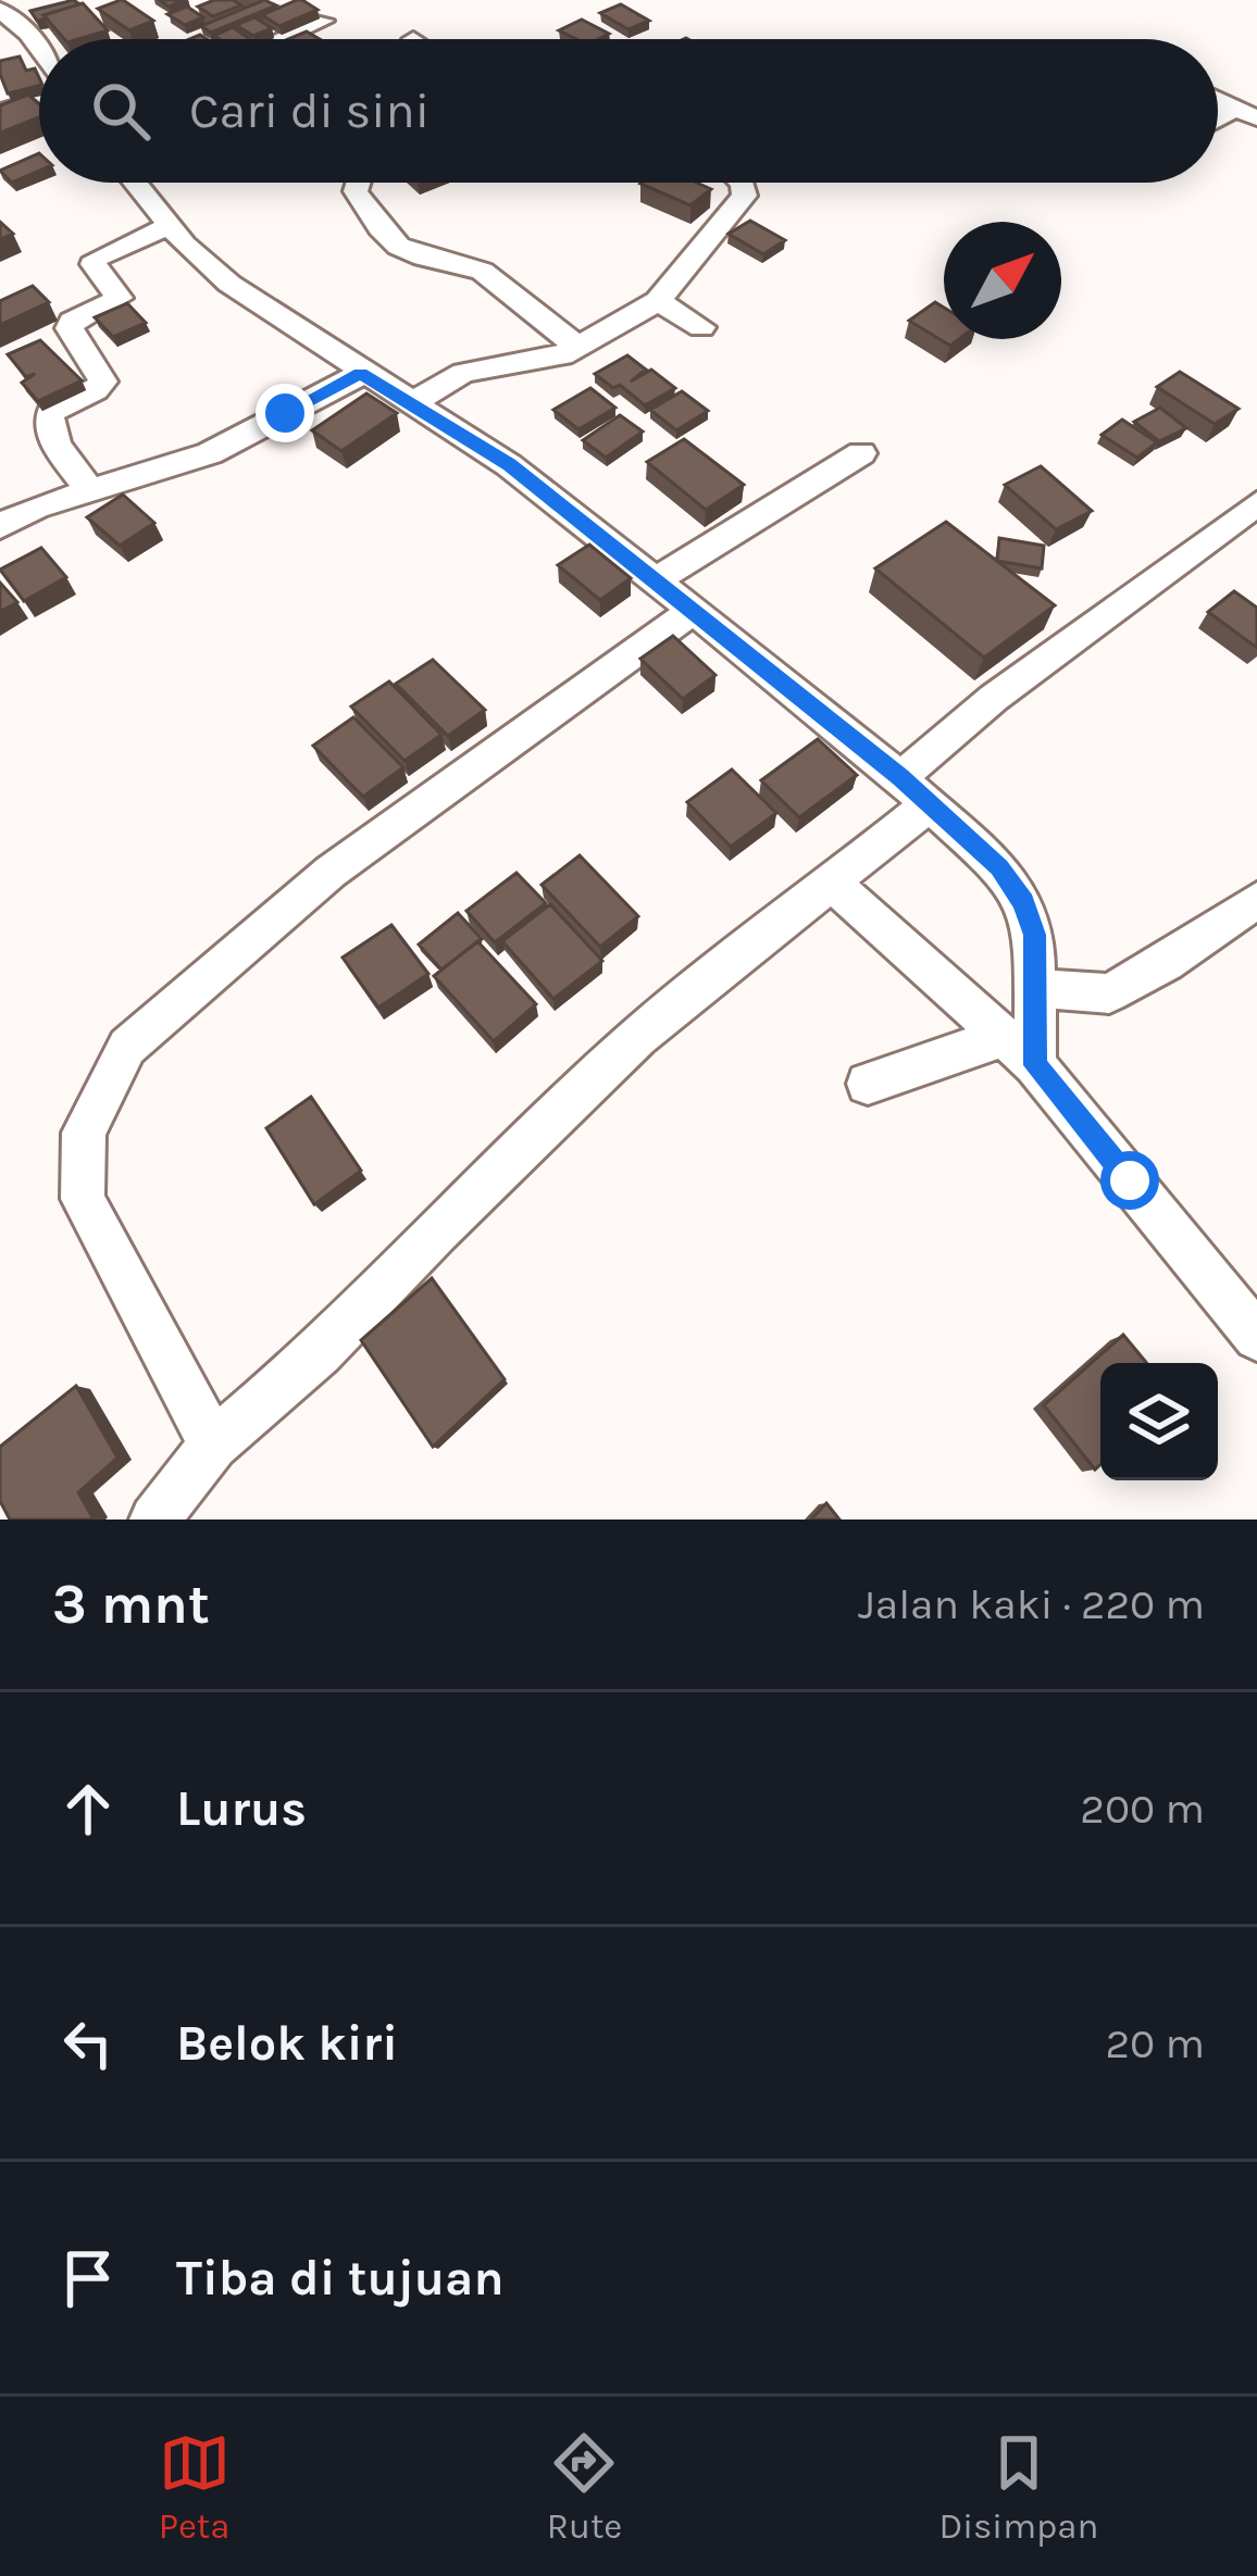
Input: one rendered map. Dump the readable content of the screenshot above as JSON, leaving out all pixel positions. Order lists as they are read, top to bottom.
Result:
{
  "north": "top right",
  "page": {
    "search": "Cari di sini",
    "heading": ["3 mnt", "Jalan kaki · 220 m"],
    "list": [
      ["Lurus", "200 m"],
      ["Belok kiri", "20 m"],
      "Tiba di tujuan"
    ],
    "nav": ["Peta", "Rute", "Disimpan"]
  }
}
